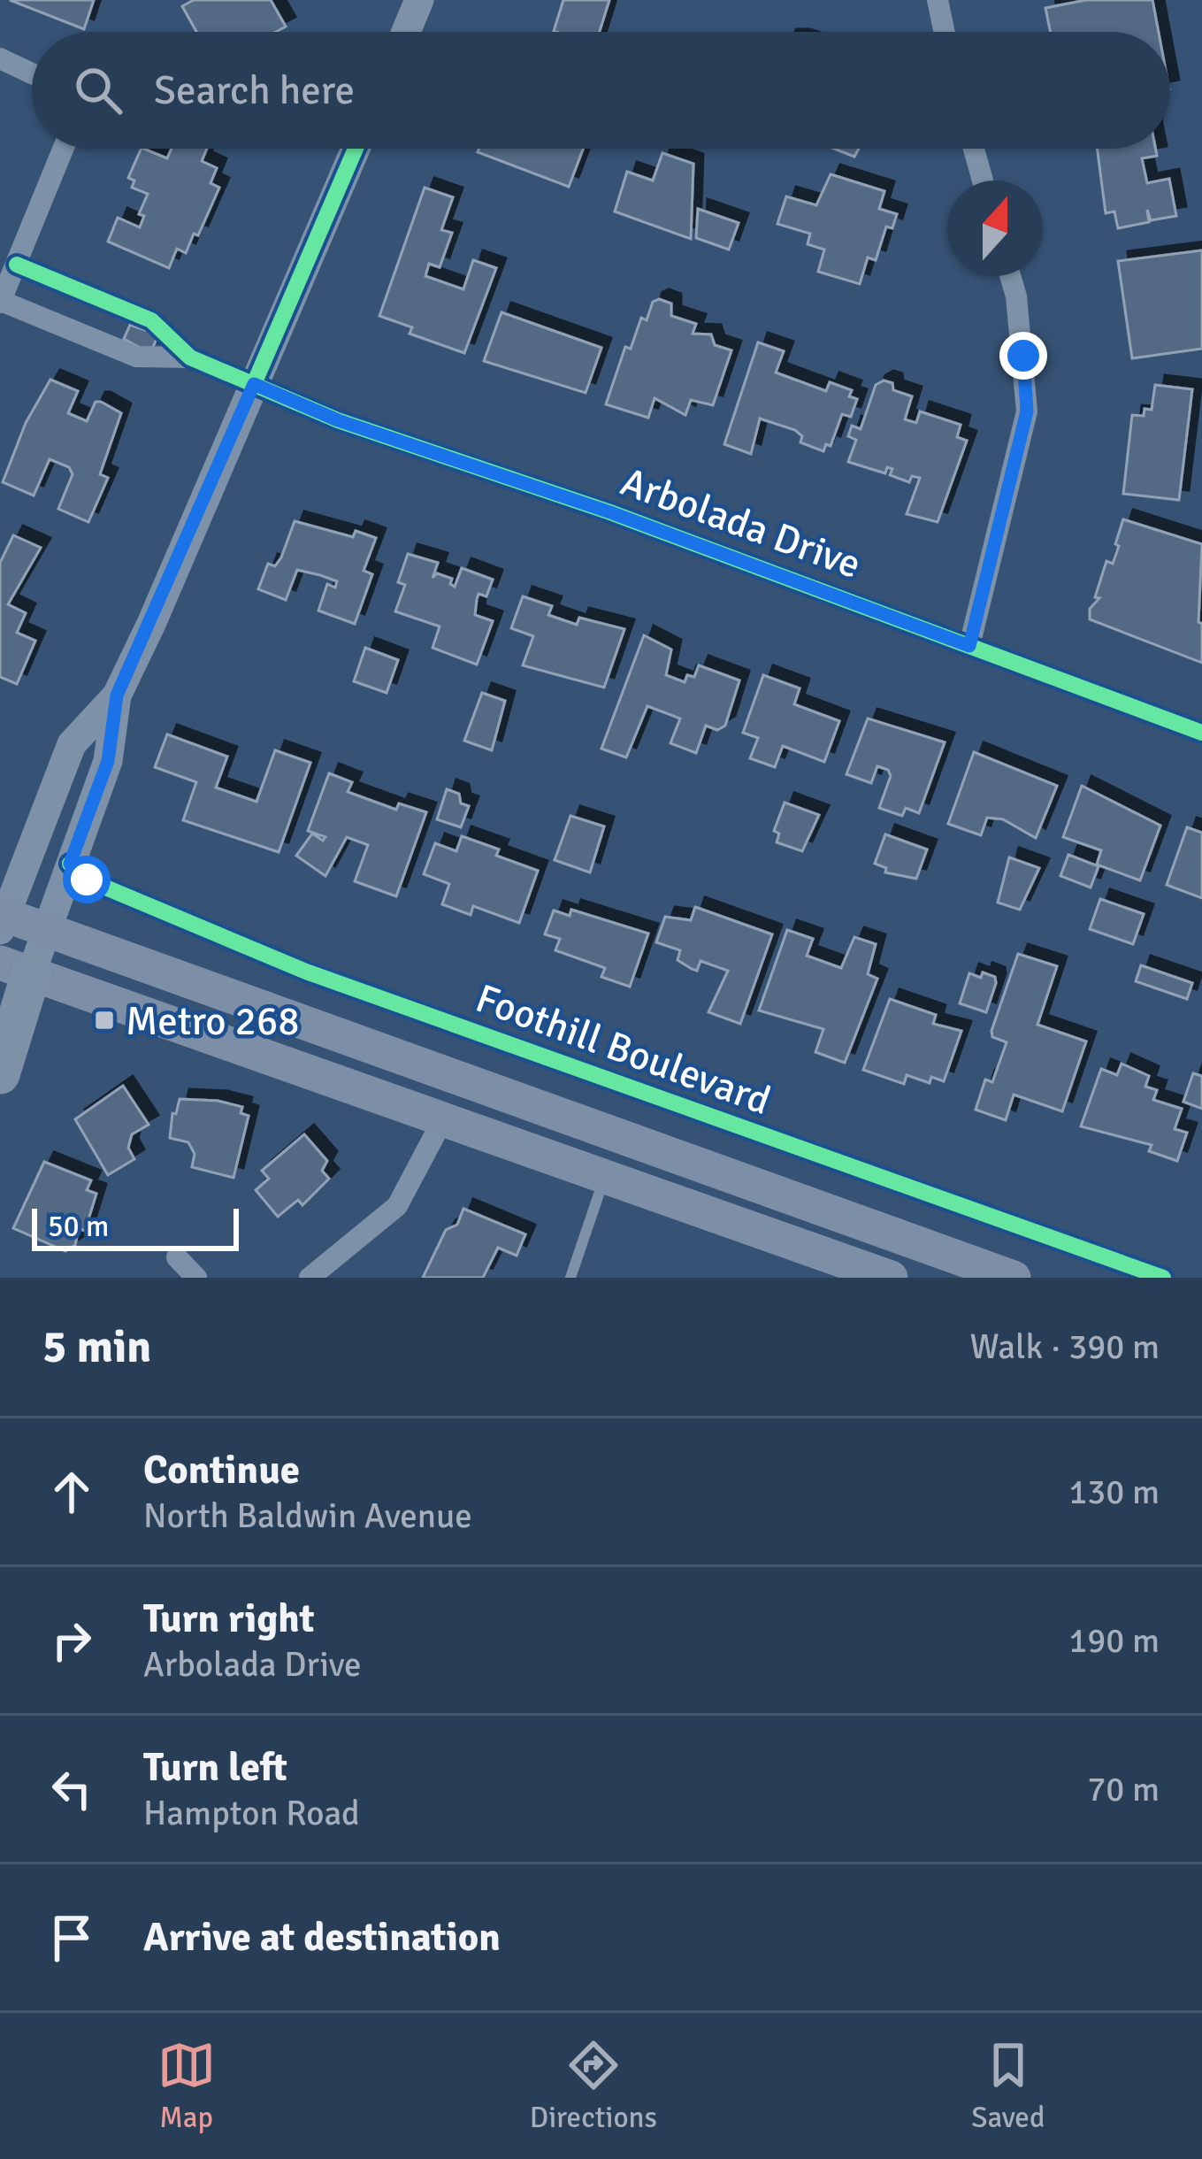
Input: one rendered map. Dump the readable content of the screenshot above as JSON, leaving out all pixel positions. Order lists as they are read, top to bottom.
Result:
{
  "streets": {
    "main road": ["Foothill Boulevard"],
    "street": ["Arbolada Drive"]
  },
  "places": {
    "transit": ["Metro 268"]
  },
  "scale_bar": "50 m",
  "north": "top",
  "page": {
    "search": "Search here",
    "scale": "50 m",
    "heading": ["5 min", "Walk · 390 m"],
    "list": [
      ["Continue", "North Baldwin Avenue", "130 m"],
      ["Turn right", "Arbolada Drive", "190 m"],
      ["Turn left", "Hampton Road", "70 m"],
      "Arrive at destination"
    ],
    "nav": ["Map", "Directions", "Saved"]
  }
}
